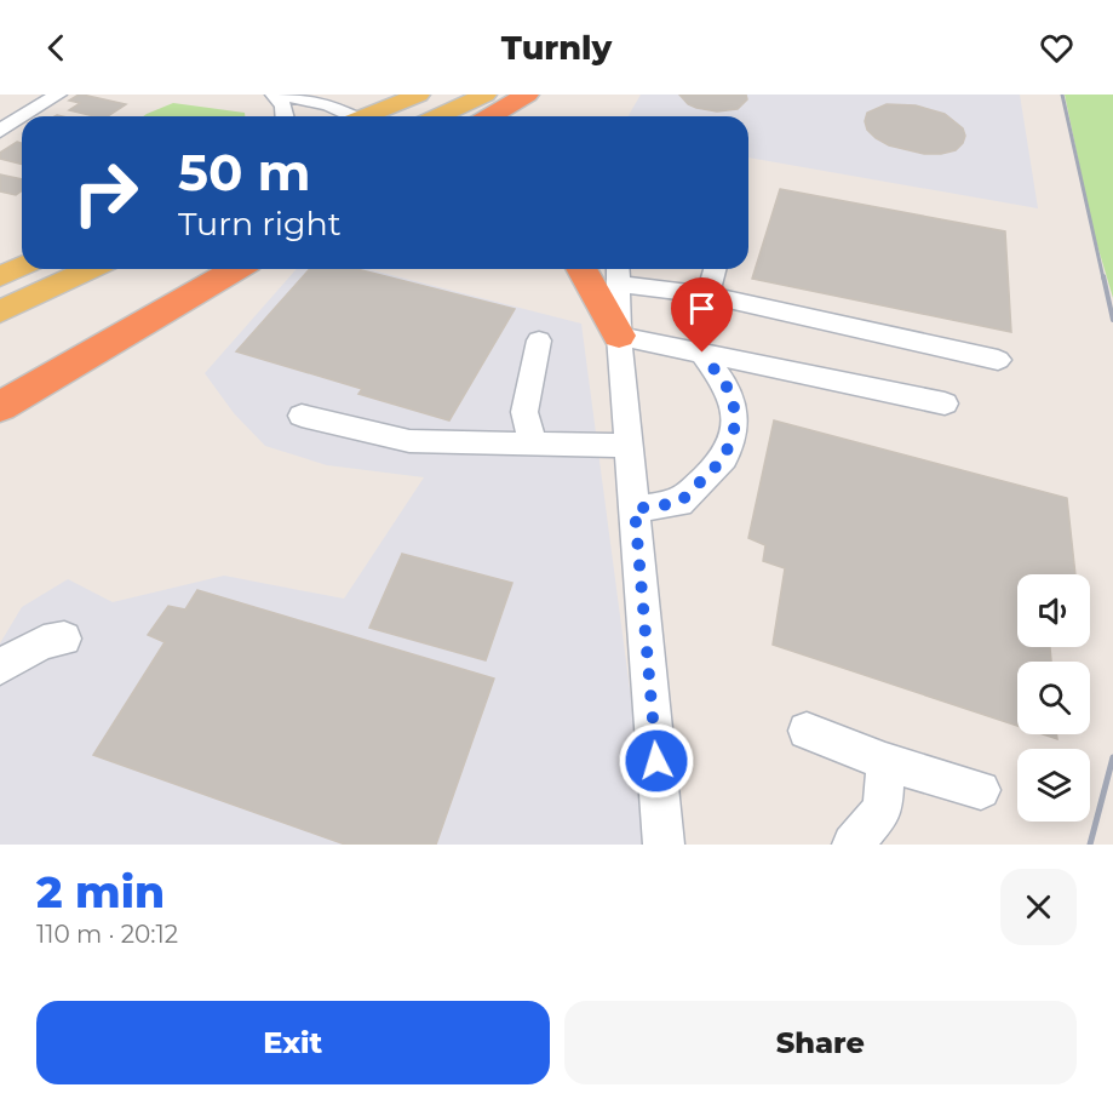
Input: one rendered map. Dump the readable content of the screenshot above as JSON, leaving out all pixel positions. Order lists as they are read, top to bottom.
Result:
{
  "page": {
    "header": "Turnly",
    "turn": ["50 m", "Turn right"],
    "heading": ["2 min", "110 m · 20:12"],
    "buttons": ["Exit", "Share"]
  }
}
